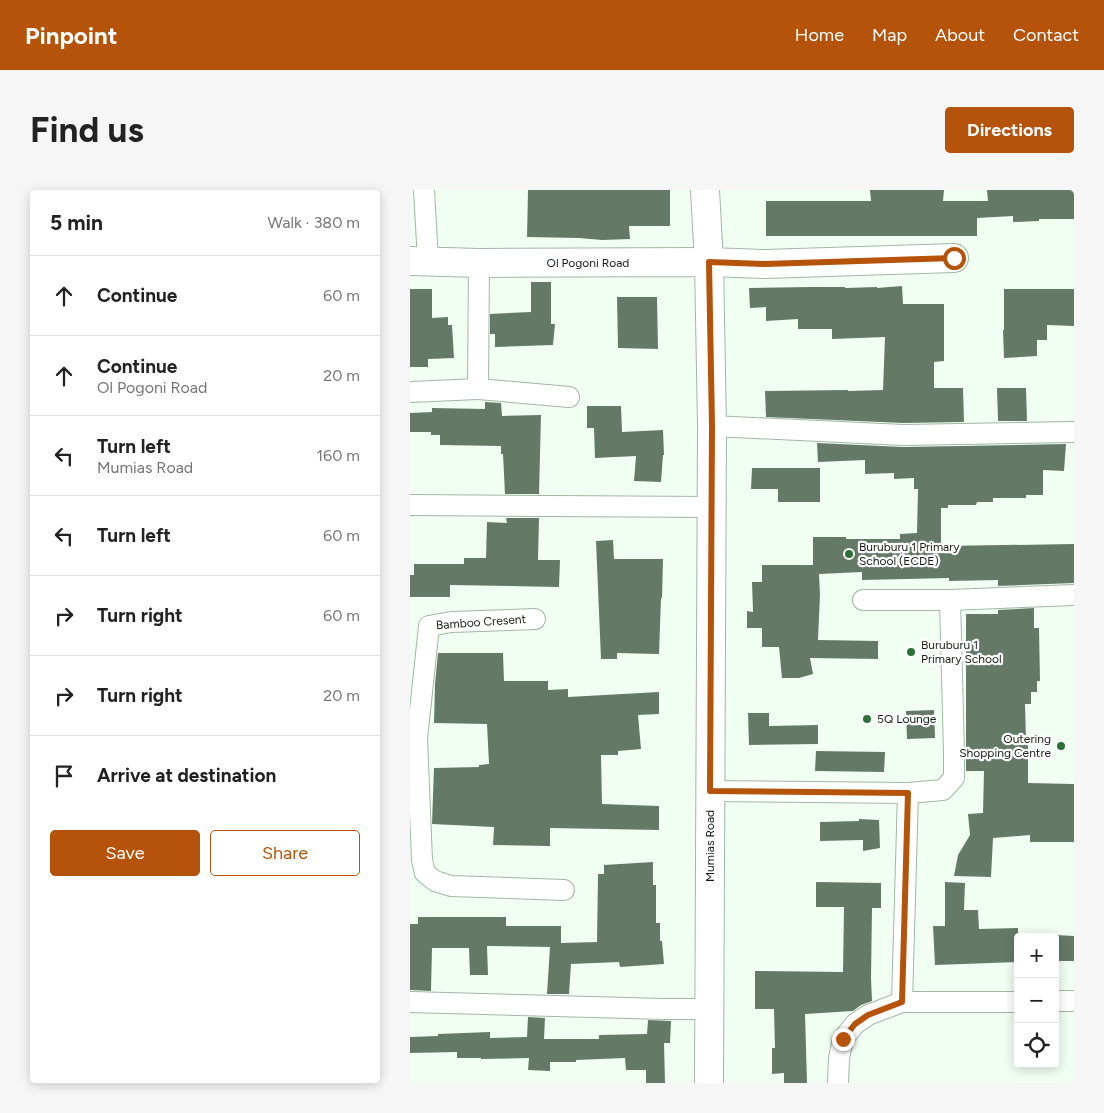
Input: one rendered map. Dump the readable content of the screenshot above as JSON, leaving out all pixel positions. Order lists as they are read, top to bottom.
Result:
{
  "streets": {
    "main road": ["Ol Pogoni Road", "Mumias Road"],
    "street": ["Bamboo Cresent"]
  },
  "crossings": [
    ["Ol Pogoni Road", "Mumias Road"]
  ],
  "places": [
    "Buruburu 1 Primary School (ECDE)",
    "Buruburu 1 Primary School",
    "5Q Lounge",
    "Outering Shopping Centre"
  ],
  "page": {
    "header": "Pinpoint",
    "nav": [
      "Home",
      "Map",
      "About",
      "Contact"
    ],
    "buttons": [
      "Directions",
      ["Save", "Share"]
    ],
    "title": "Find us",
    "heading": ["5 min", "Walk · 380 m"],
    "list": [
      ["Continue", "60 m"],
      ["Continue", "Ol Pogoni Road", "20 m"],
      ["Turn left", "Mumias Road", "160 m"],
      ["Turn left", "60 m"],
      ["Turn right", "60 m"],
      ["Turn right", "20 m"],
      "Arrive at destination"
    ],
    "map_buttons": ["+", "−"]
  }
}
